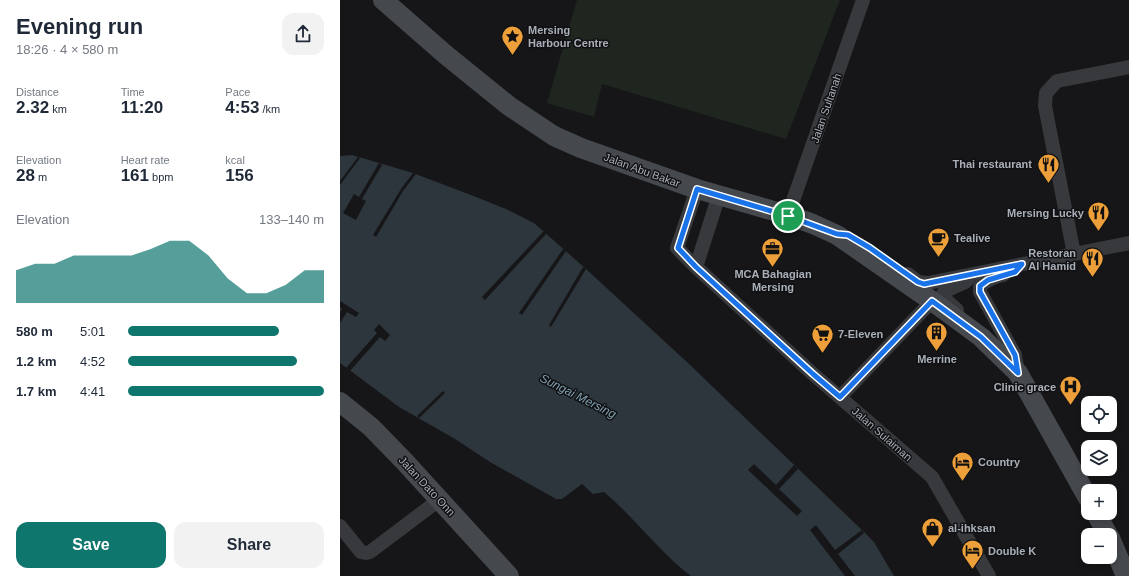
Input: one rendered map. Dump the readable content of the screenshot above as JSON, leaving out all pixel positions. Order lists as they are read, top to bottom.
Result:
{
  "streets": {
    "street": [
      "Jalan Sultanah",
      "Jalan Abu Bakar",
      "Jalan Sulaiman",
      "Jalan Dato Onn"
    ]
  },
  "crossings": [
    ["Jalan Sultanah", "Jalan Abu Bakar"],
    ["Jalan Abu Bakar", "Jalan Sulaiman"]
  ],
  "water": ["Sungai Mersing"],
  "places": {
    "place": ["Mersing Harbour Centre"],
    "restaurant": ["Thai restaurant", "Mersing Lucky", "Restoran Al Hamid"],
    "cafe": ["Tealive"],
    "office": ["MCA Bahagian Mersing"],
    "building": ["Merrine"],
    "supermarket": ["7-Eleven"],
    "hospital": ["Clinic grace"],
    "hotel": ["Country", "Double K"],
    "shop": ["al-ihksan"]
  },
  "page": {
    "heading": ["Evening run", "18:26 · 4 × 580 m"],
    "stats": [
      ["Distance", "2.32 km"],
      ["Time", "11:20"],
      ["Pace", "4:53 /km"],
      ["Elevation", "28 m"],
      ["Heart rate", "161 bpm"],
      ["kcal", "156"]
    ],
    "chart": ["Elevation", "133–140 m"],
    "list": [
      {
        "name": "580 m",
        "note": "5:01"
      },
      {
        "name": "1.2 km",
        "note": "4:52"
      },
      {
        "name": "1.7 km",
        "note": "4:41"
      }
    ],
    "map_buttons": ["+", "−"],
    "buttons": ["Save", "Share"]
  }
}
